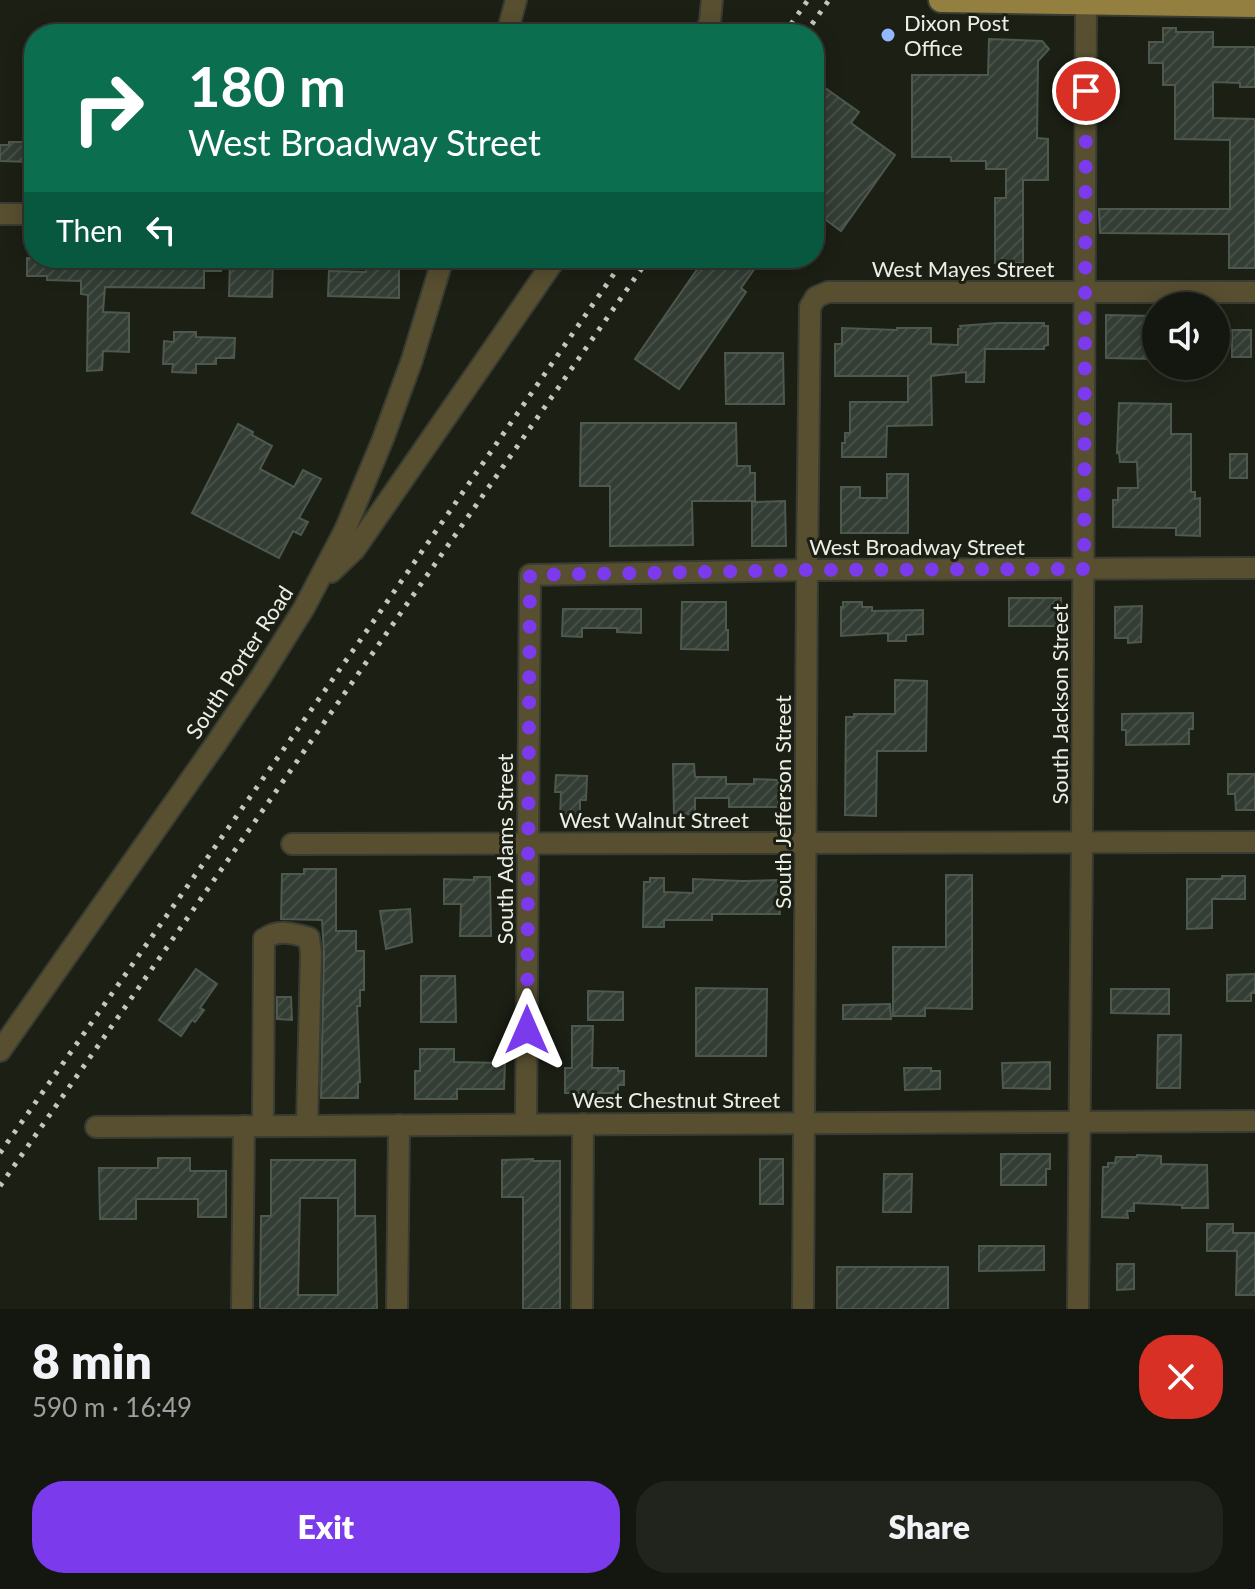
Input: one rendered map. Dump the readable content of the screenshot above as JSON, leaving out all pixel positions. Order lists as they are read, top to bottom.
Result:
{
  "streets": {
    "street": [
      "West Mayes Street",
      "West Broadway Street",
      "South Porter Road",
      "South Jackson Street",
      "South Jefferson Street",
      "West Walnut Street",
      "South Adams Street",
      "West Chestnut Street"
    ]
  },
  "crossings": [
    ["West Mayes Street", "South Jackson Street"],
    ["West Mayes Street", "South Jefferson Street"],
    ["West Broadway Street", "South Jackson Street"],
    ["West Broadway Street", "South Jefferson Street"],
    ["West Broadway Street", "South Adams Street"],
    ["South Jackson Street", "West Walnut Street"],
    ["South Jackson Street", "West Chestnut Street"],
    ["South Jefferson Street", "West Walnut Street"],
    ["South Jefferson Street", "West Chestnut Street"],
    ["West Walnut Street", "South Adams Street"],
    ["South Adams Street", "West Chestnut Street"]
  ],
  "places": ["Dixon Post Office"],
  "page": {
    "turn": ["180 m", "West Broadway Street"],
    "then": "Then",
    "heading": ["8 min", "590 m · 16:49"],
    "buttons": ["Exit", "Share"]
  }
}
